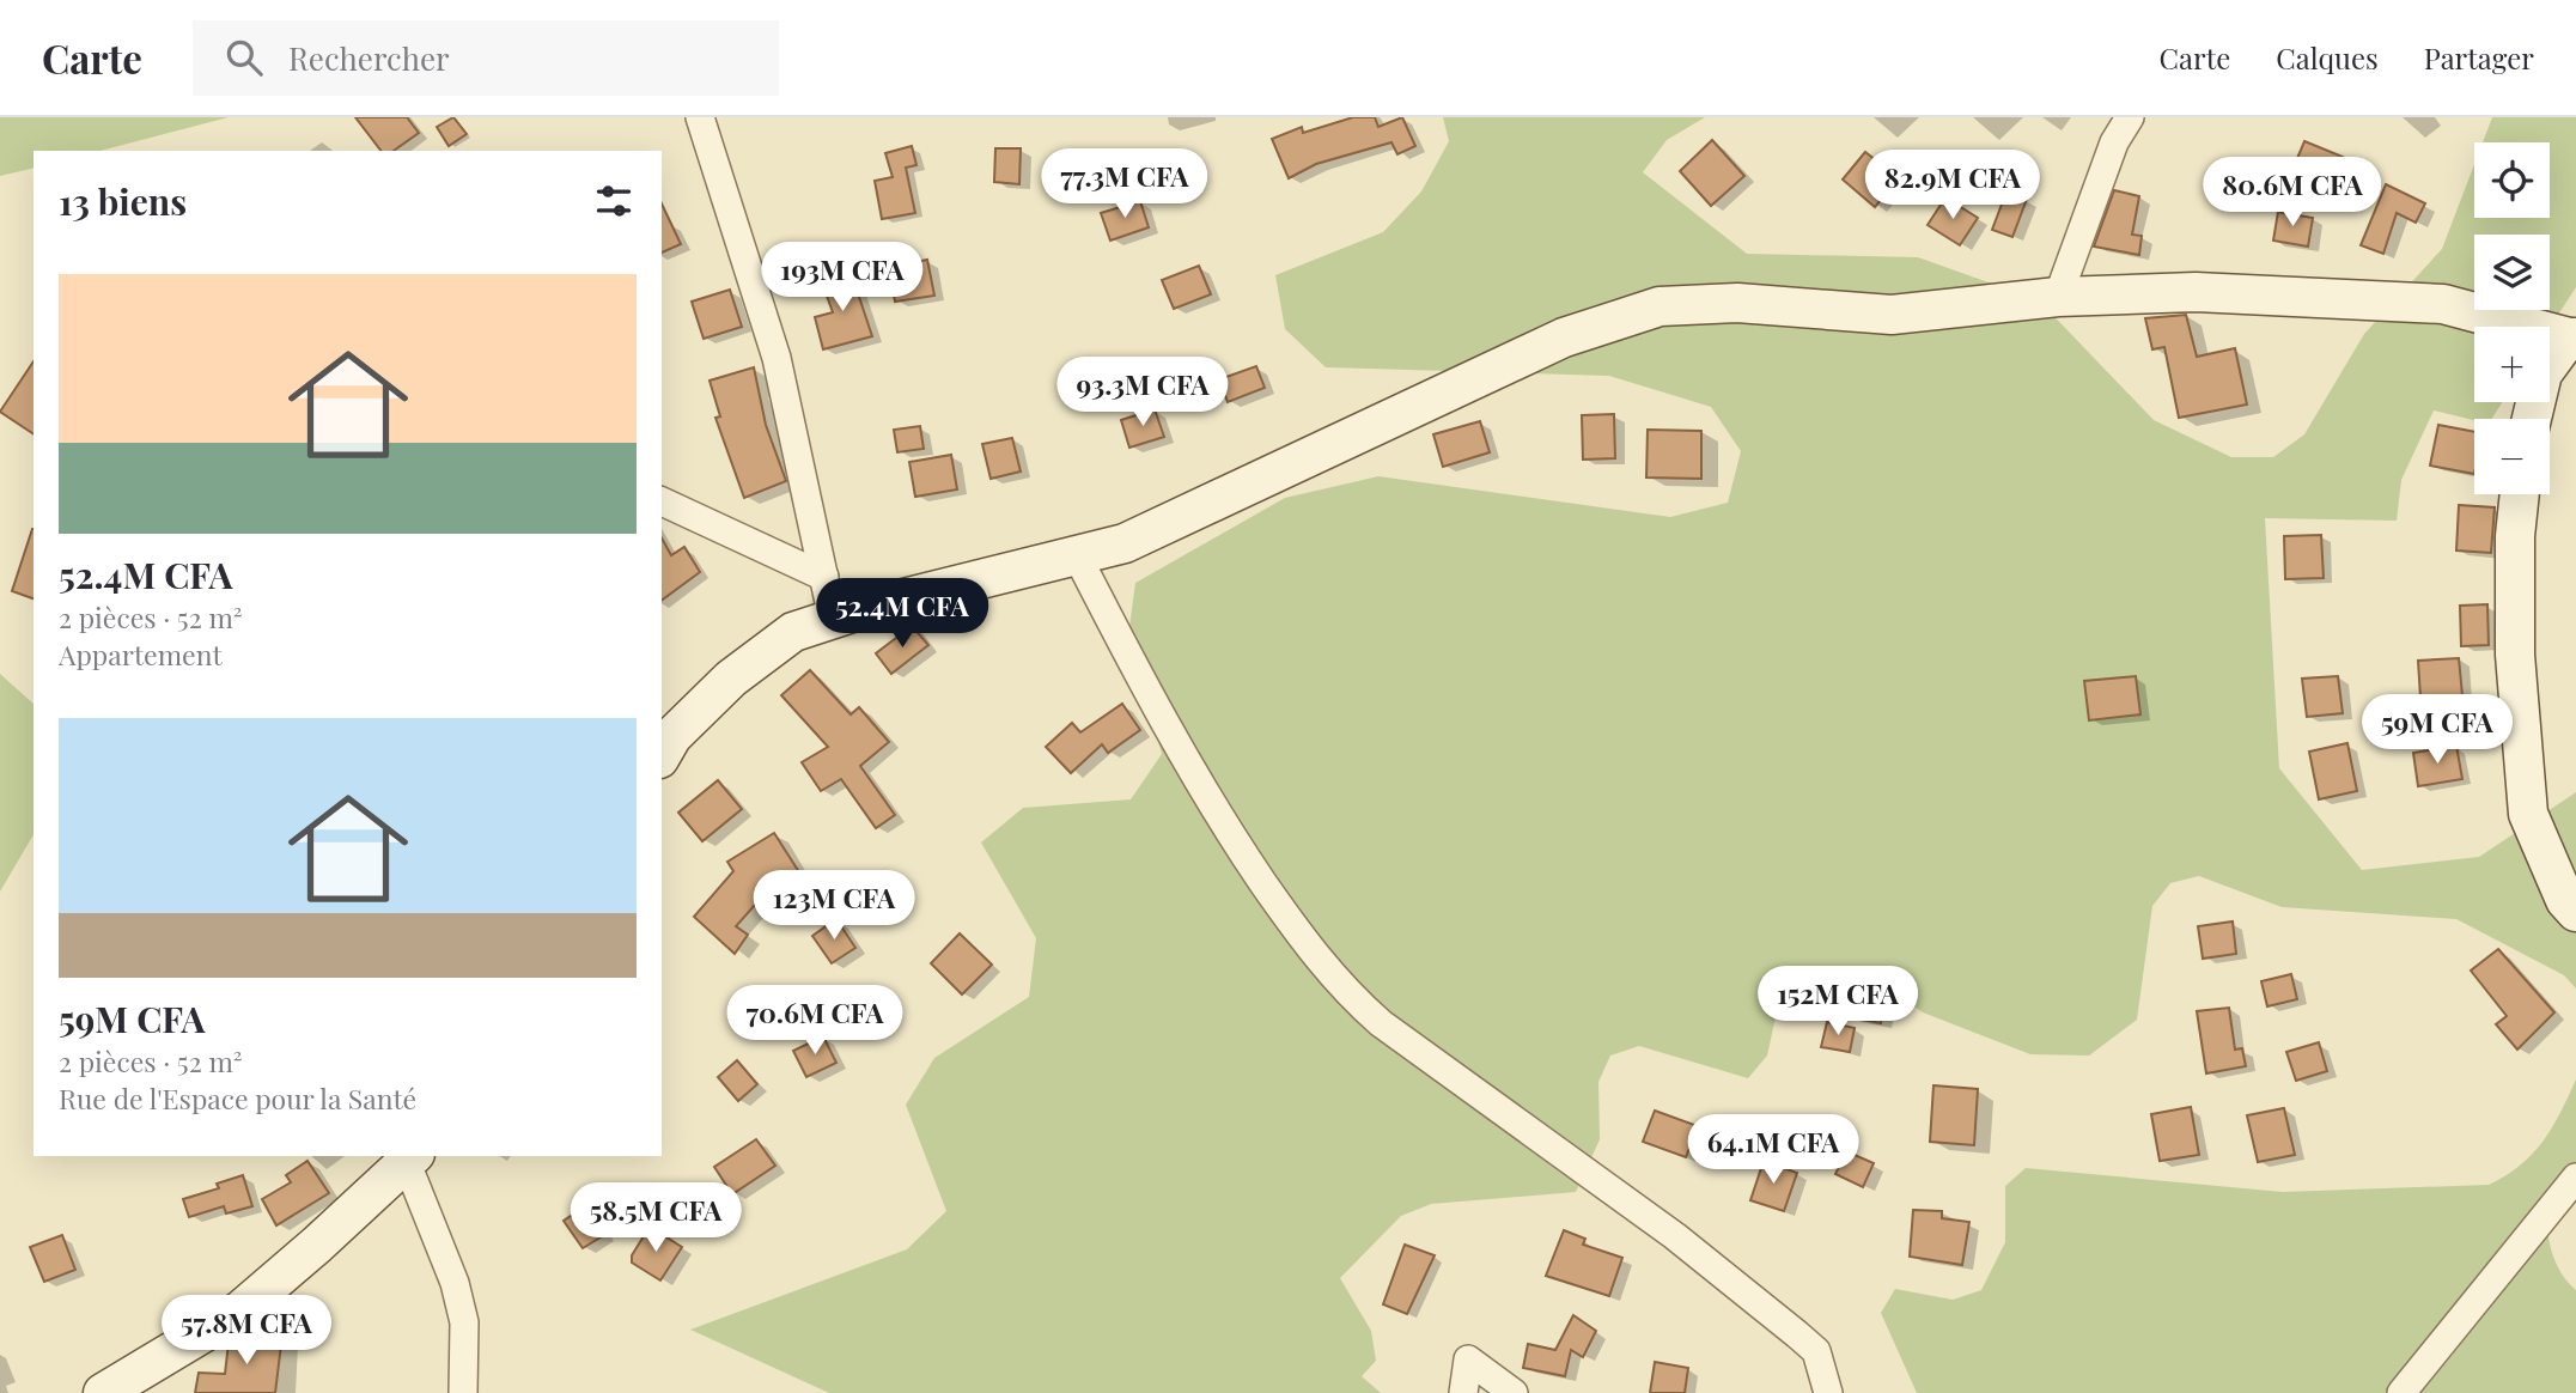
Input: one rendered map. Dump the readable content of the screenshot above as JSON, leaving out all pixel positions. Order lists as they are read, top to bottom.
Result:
{
  "page": {
    "header": "Carte",
    "search": "Rechercher",
    "nav": ["Carte", "Calques", "Partager"],
    "map_buttons": ["+", "−"],
    "price": [
      "77.3M CFA",
      "82.9M CFA",
      "80.6M CFA",
      "193M CFA",
      "93.3M CFA",
      "52.4M CFA",
      "59M CFA",
      "123M CFA",
      "152M CFA",
      "70.6M CFA",
      "64.1M CFA",
      "58.5M CFA",
      "57.8M CFA"
    ],
    "heading": "13 biens",
    "list": [
      {
        "name": "52.4M CFA",
        "note": "2 pièces · 52 m² · Appartement"
      },
      {
        "name": "59M CFA",
        "note": "2 pièces · 52 m² · Rue de l'Espace pour la Santé"
      }
    ]
  }
}
